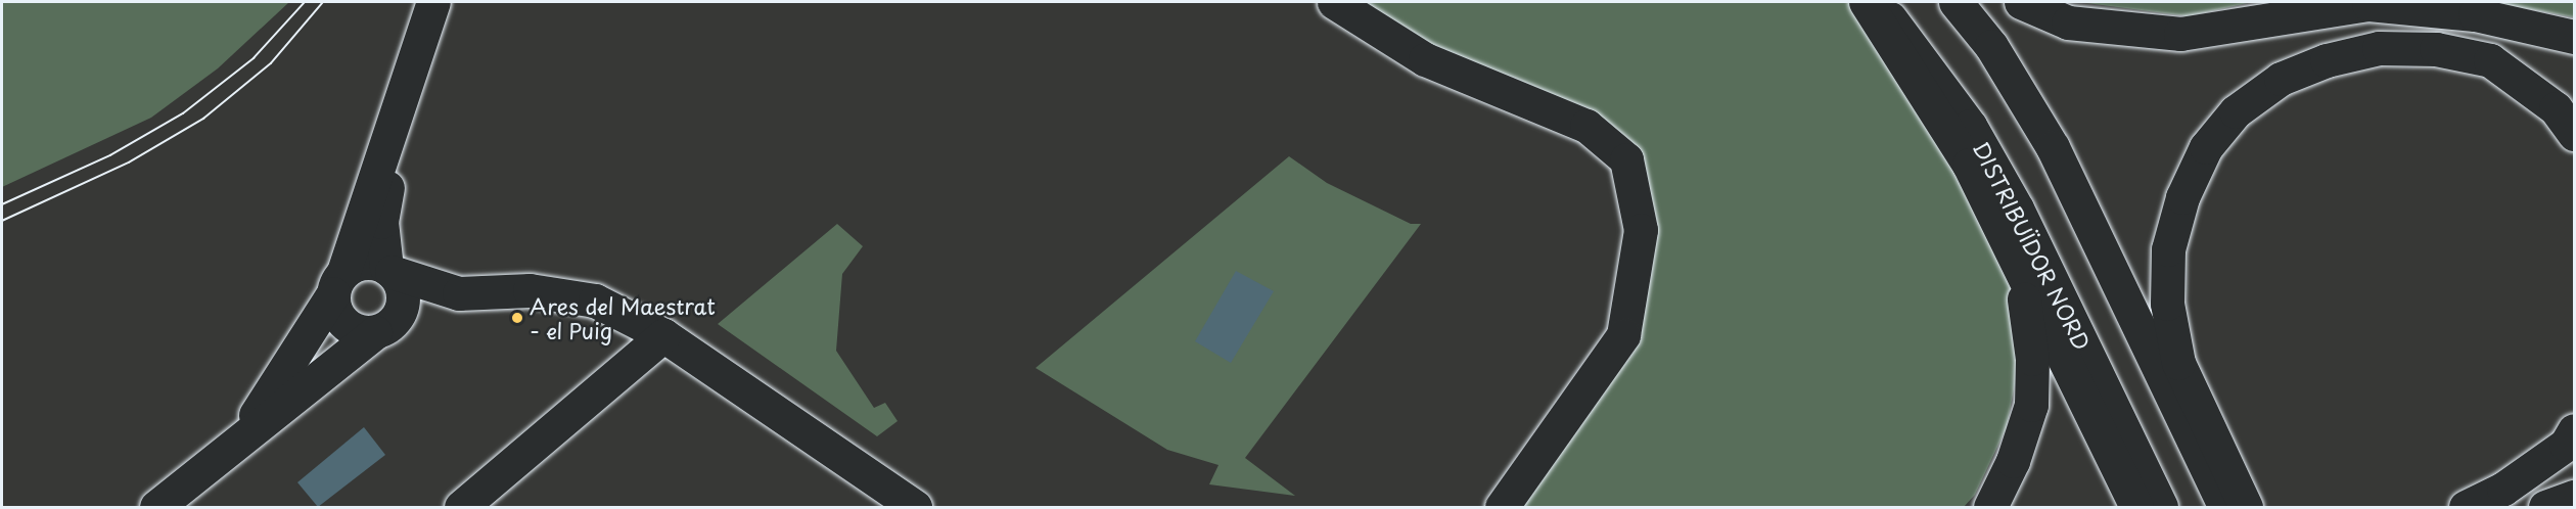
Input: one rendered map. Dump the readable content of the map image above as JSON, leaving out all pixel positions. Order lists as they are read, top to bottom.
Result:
{
  "streets": {
    "main road": ["DISTRIBUÏDOR NORD"]
  },
  "places": ["Ares del Maestrat - el Puig"]
}
